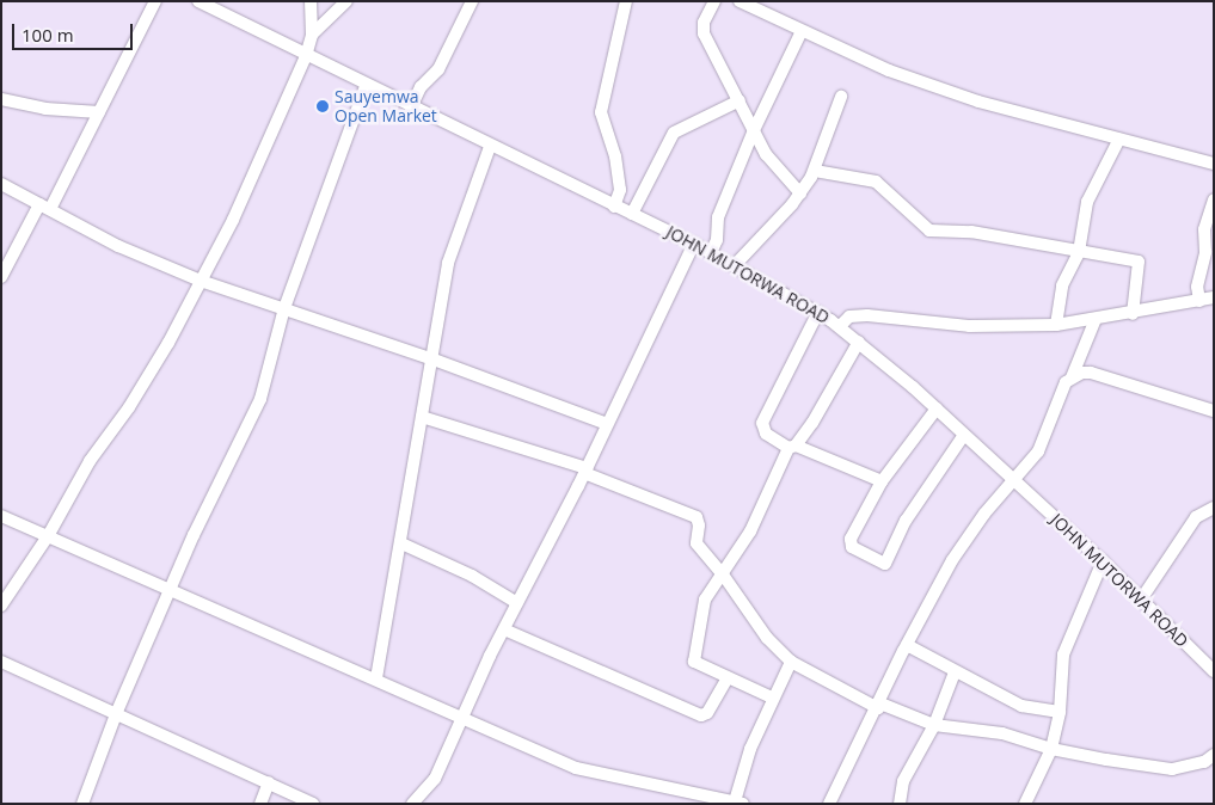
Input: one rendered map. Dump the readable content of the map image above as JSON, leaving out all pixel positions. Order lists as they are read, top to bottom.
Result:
{
  "streets": {
    "street": ["JOHN MUTORWA ROAD"]
  },
  "places": ["Sauyemwa Open Market"],
  "scale_bar": "100 m"
}
